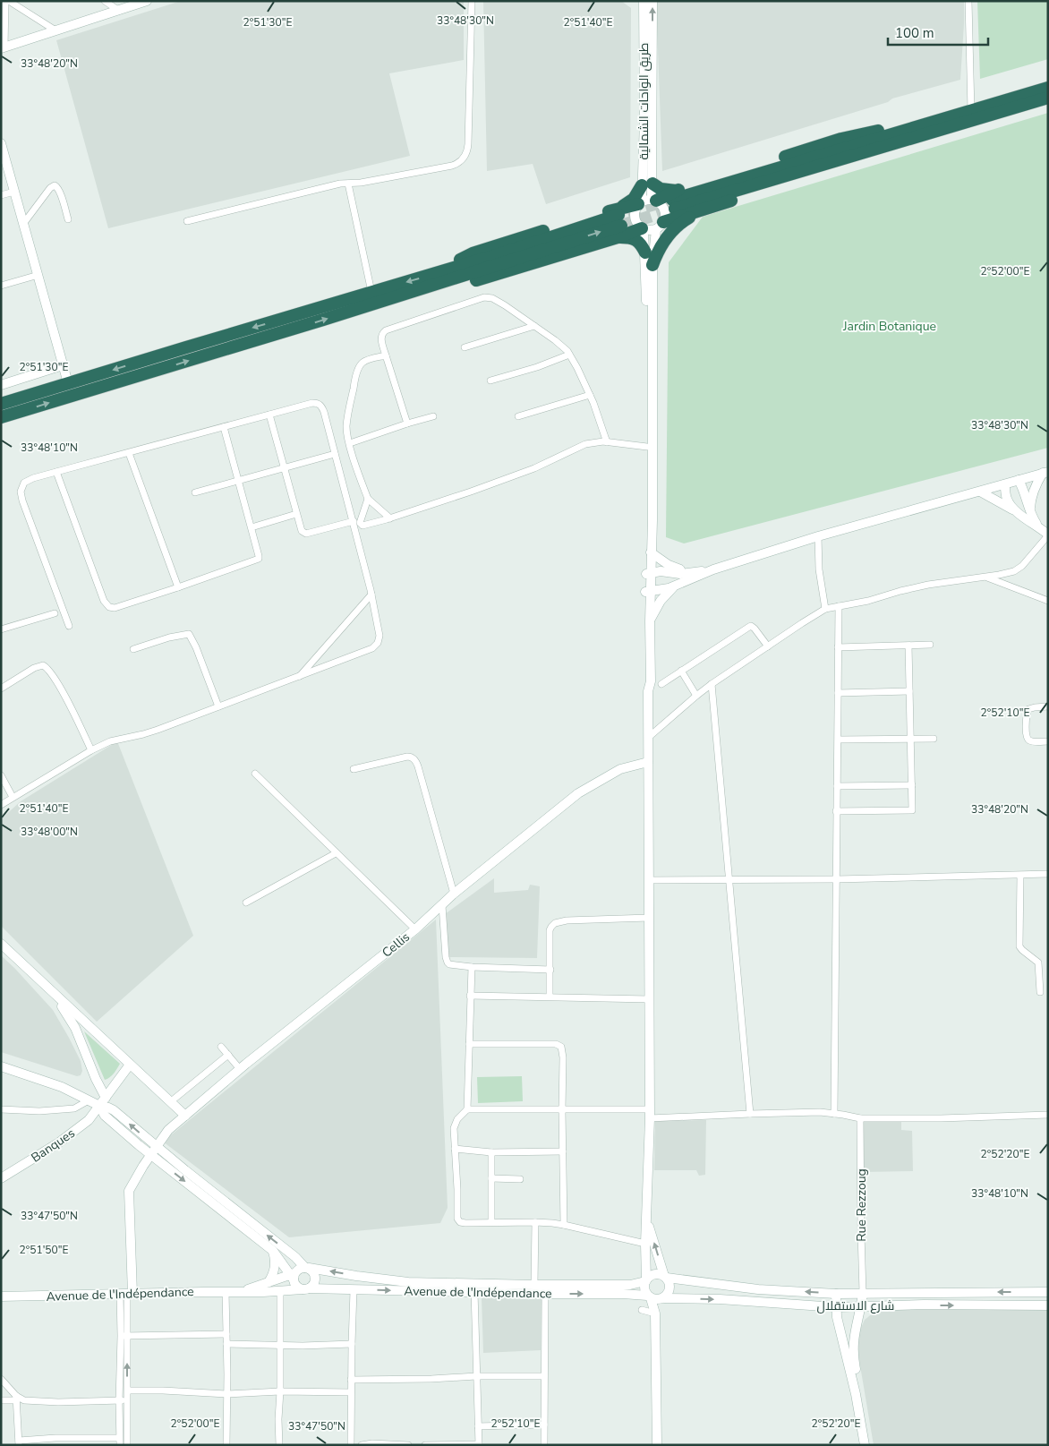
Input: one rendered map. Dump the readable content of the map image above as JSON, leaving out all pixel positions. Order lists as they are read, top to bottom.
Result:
{
  "streets": {
    "main road": [
      "طريق الواحات الشمالية",
      "Cellis",
      "Banques",
      "Avenue de l'Indépendance",
      "شارع الاستقلال"
    ],
    "street": ["Rue Rezzoug"]
  },
  "crossings": [
    ["Cellis", "Avenue de l'Indépendance"],
    ["Avenue de l'Indépendance", "شارع الاستقلال"]
  ],
  "parks": ["Jardin Botanique"],
  "scale_bar": "100 m",
  "coordinates": [
    "33°48'30\"N",
    "2°51'30\"E",
    "2°51'40\"E",
    "33°48'20\"N",
    "2°52'00\"E",
    "33°48'10\"N",
    "2°52'10\"E",
    "33°48'00\"N",
    "2°52'20\"E",
    "33°47'50\"N",
    "2°51'50\"E"
  ]
}
